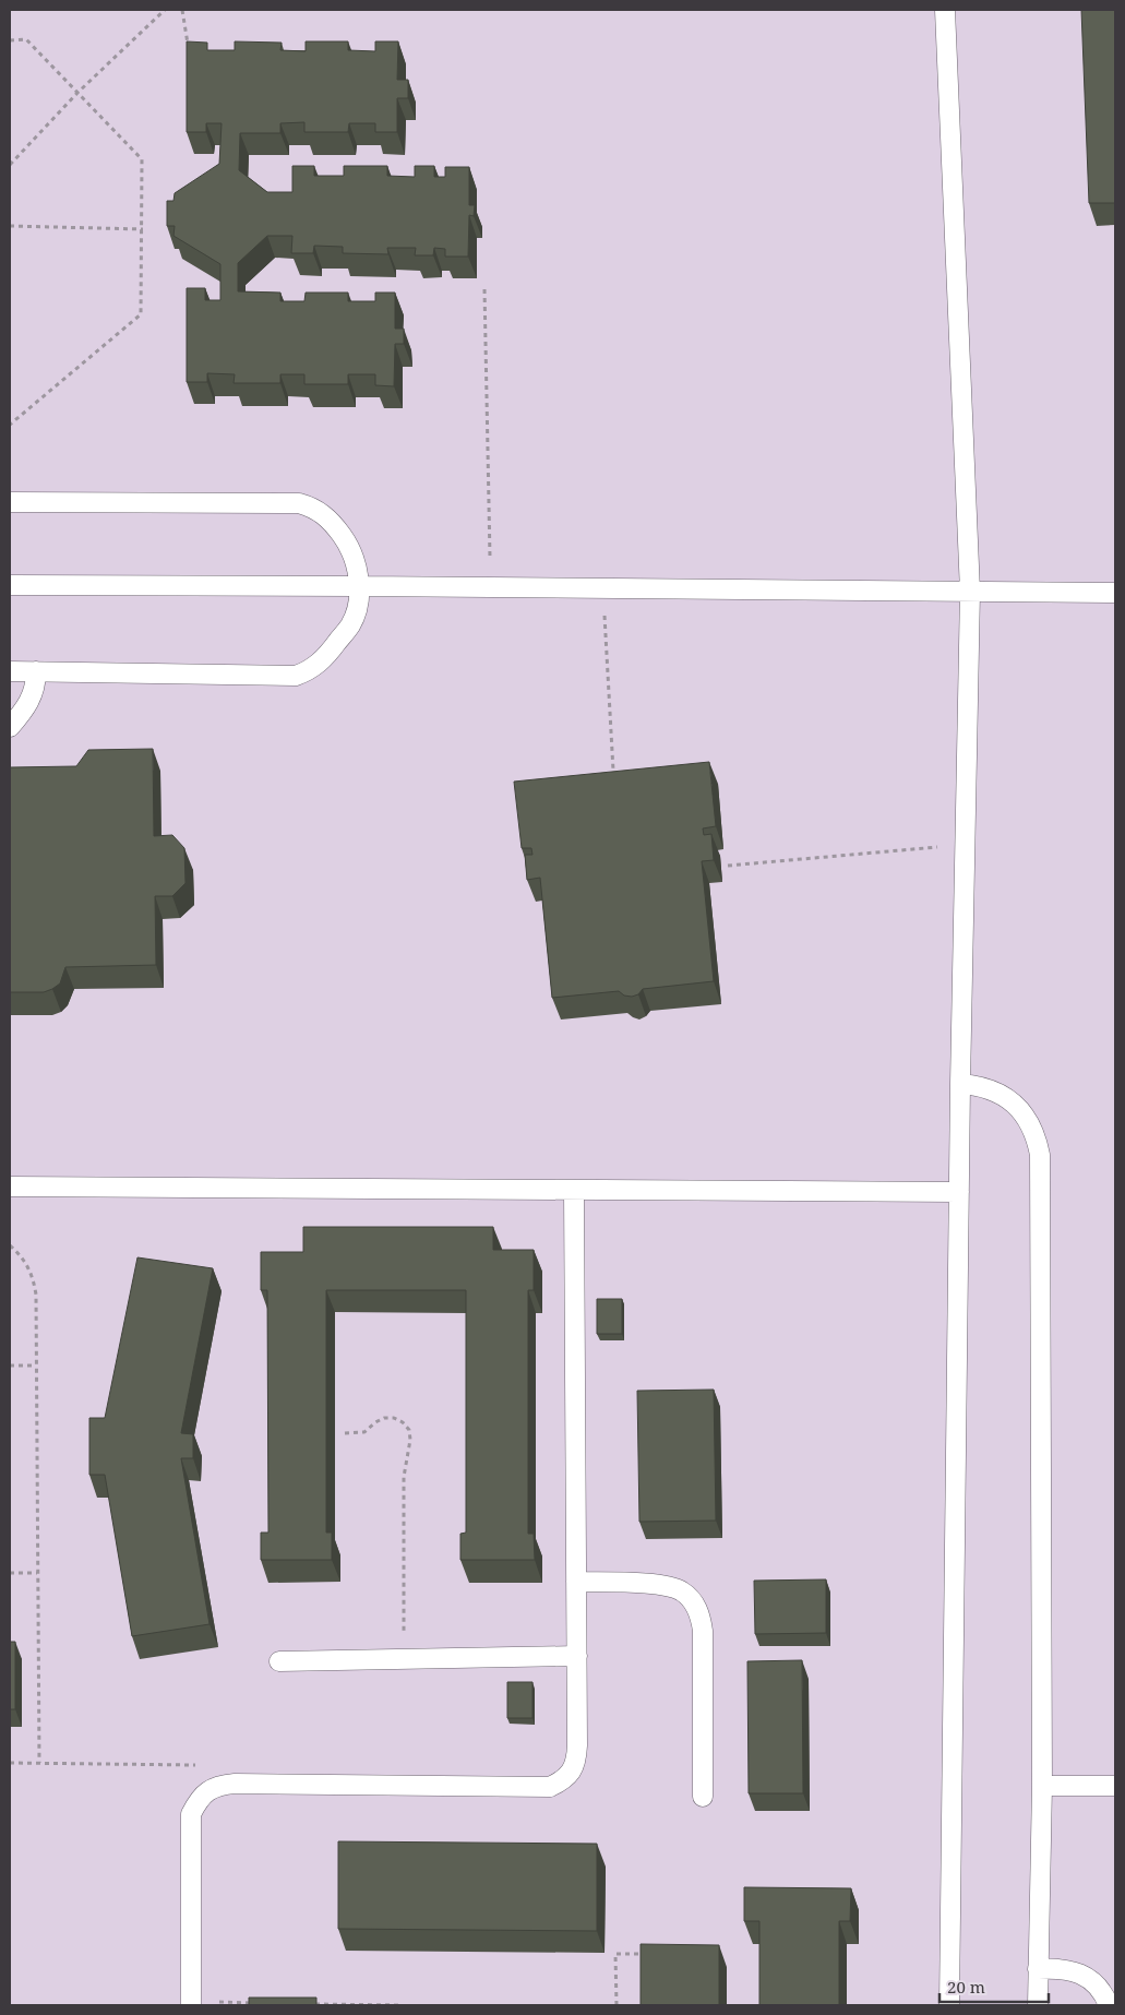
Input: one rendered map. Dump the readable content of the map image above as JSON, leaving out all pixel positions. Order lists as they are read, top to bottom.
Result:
{
  "scale_bar": "20 m"
}
